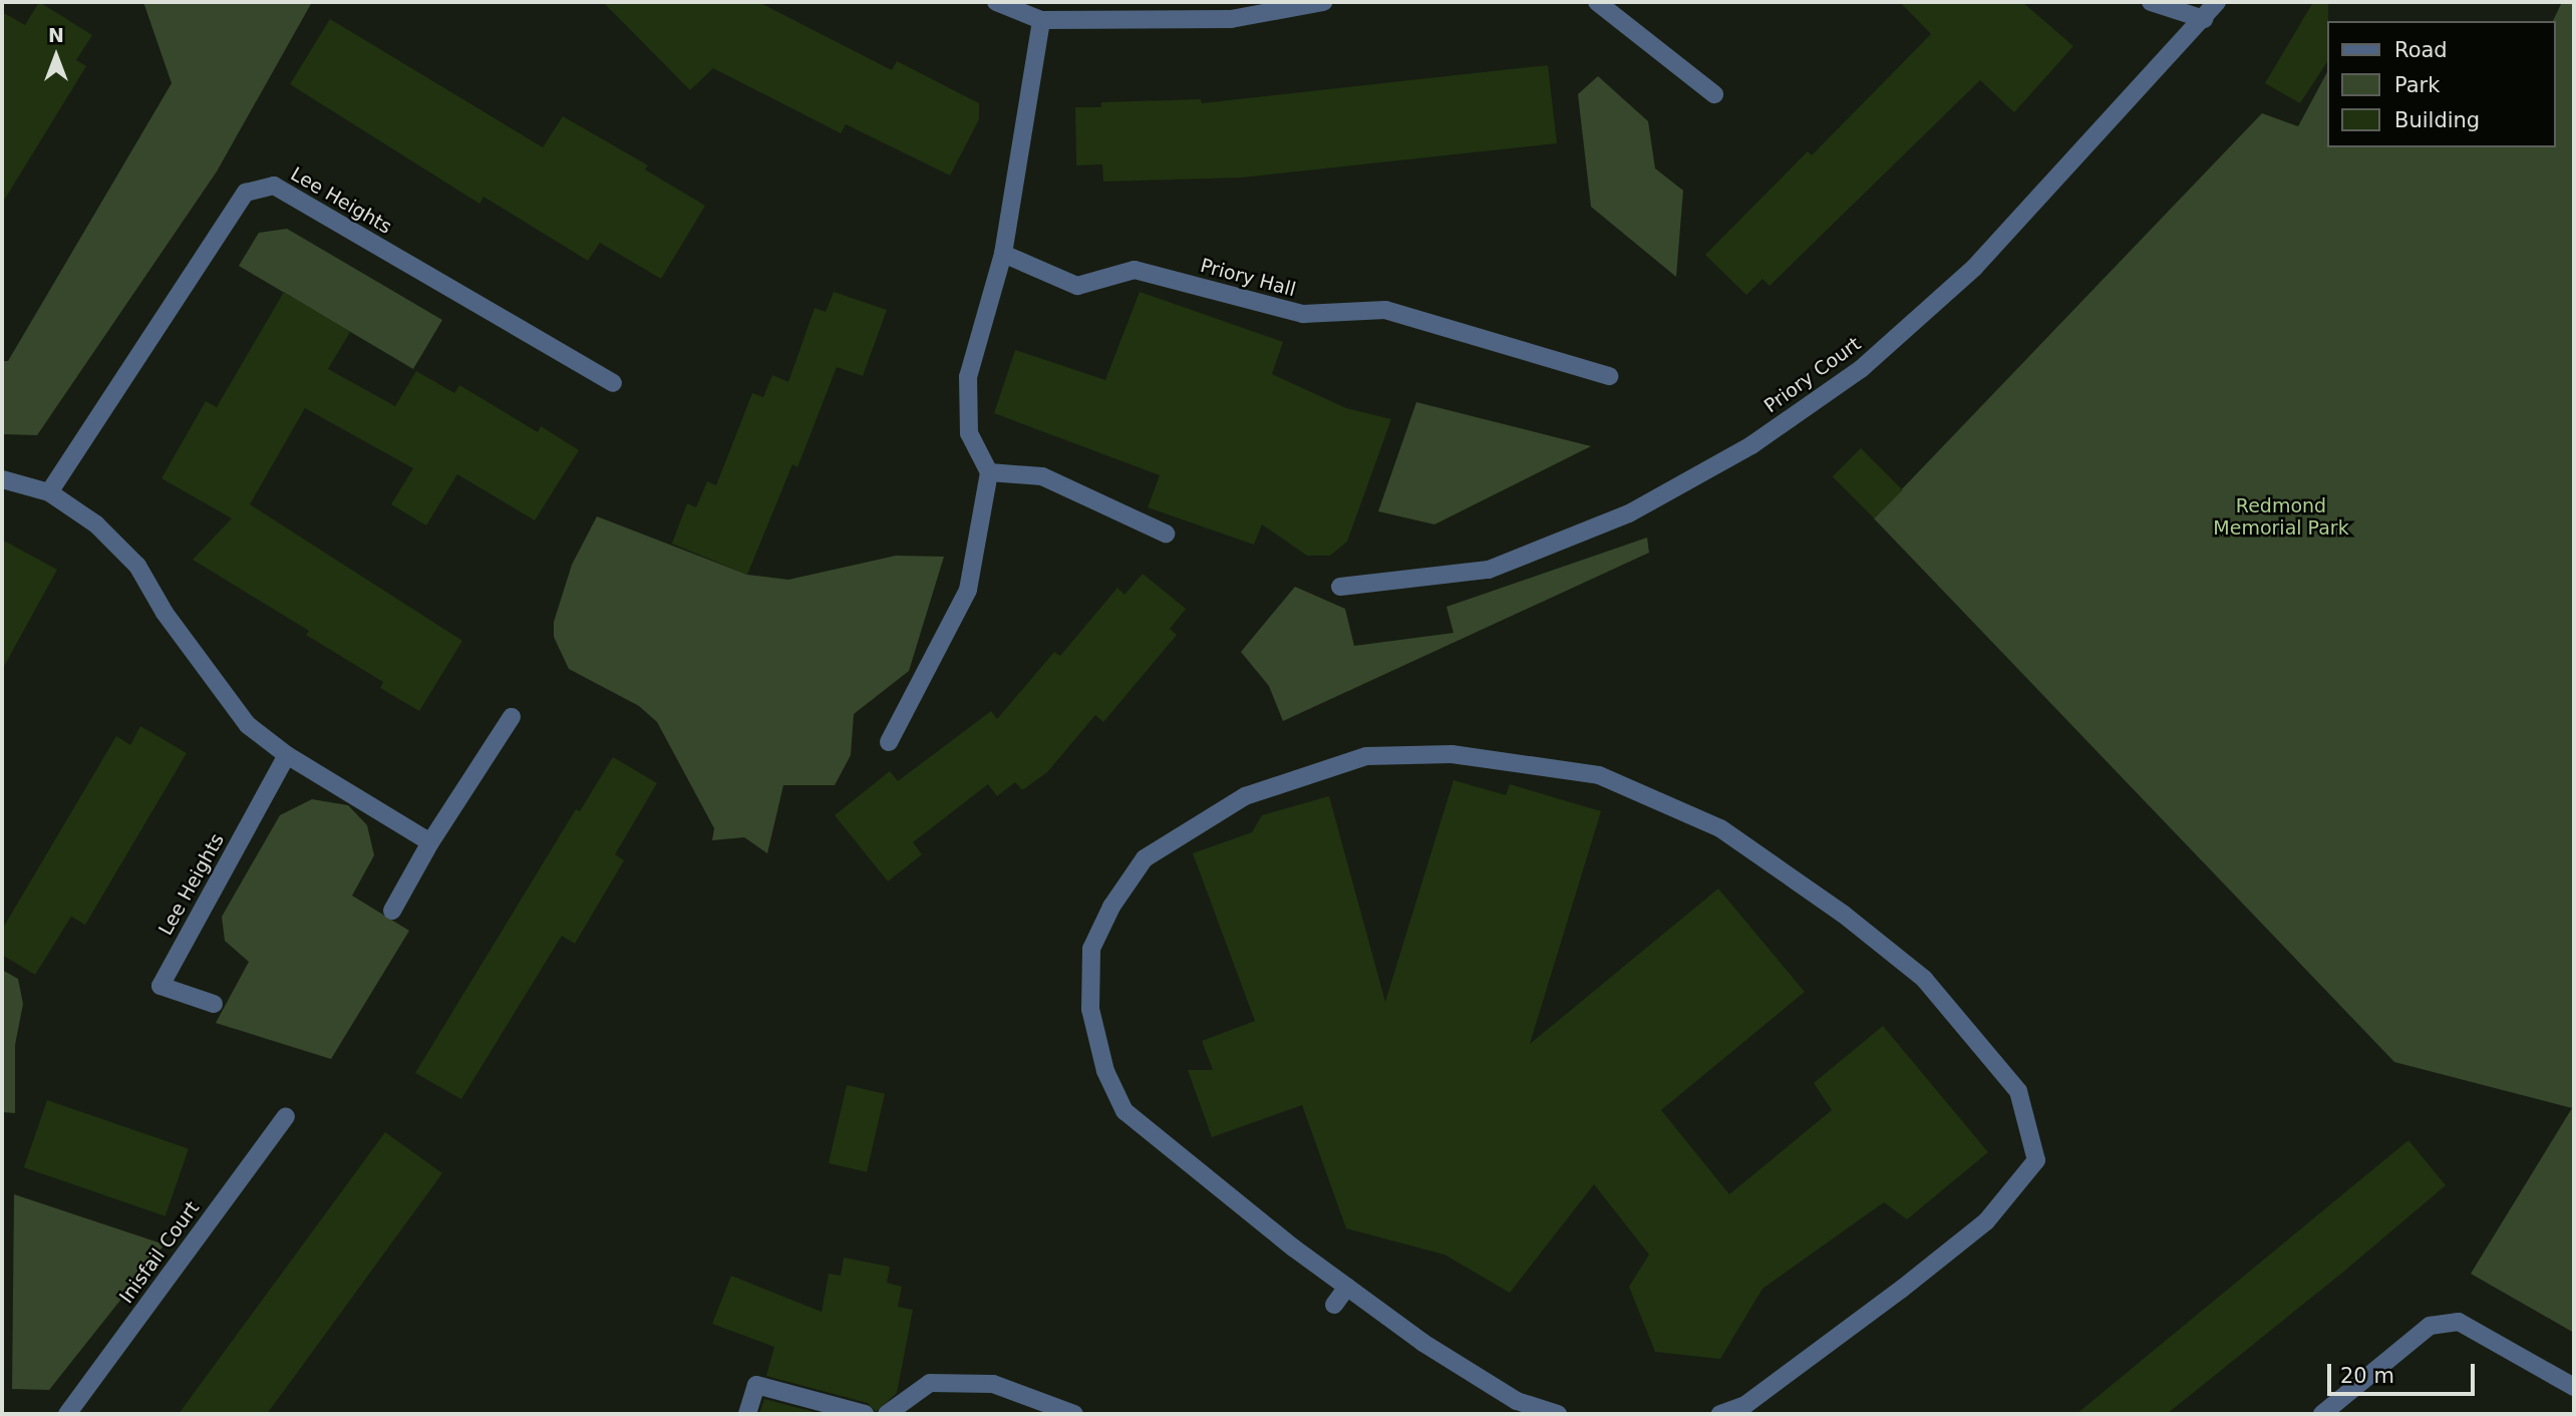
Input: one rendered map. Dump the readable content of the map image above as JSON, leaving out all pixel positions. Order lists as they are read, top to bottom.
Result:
{
  "streets": {
    "street": [
      "Lee Heights",
      "Priory Hall",
      "Priory Court",
      "Inisfail Court"
    ]
  },
  "parks": ["Redmond Memorial Park"],
  "legend": ["Road", "Park", "Building"],
  "scale_bar": "20 m",
  "north": "top"
}
